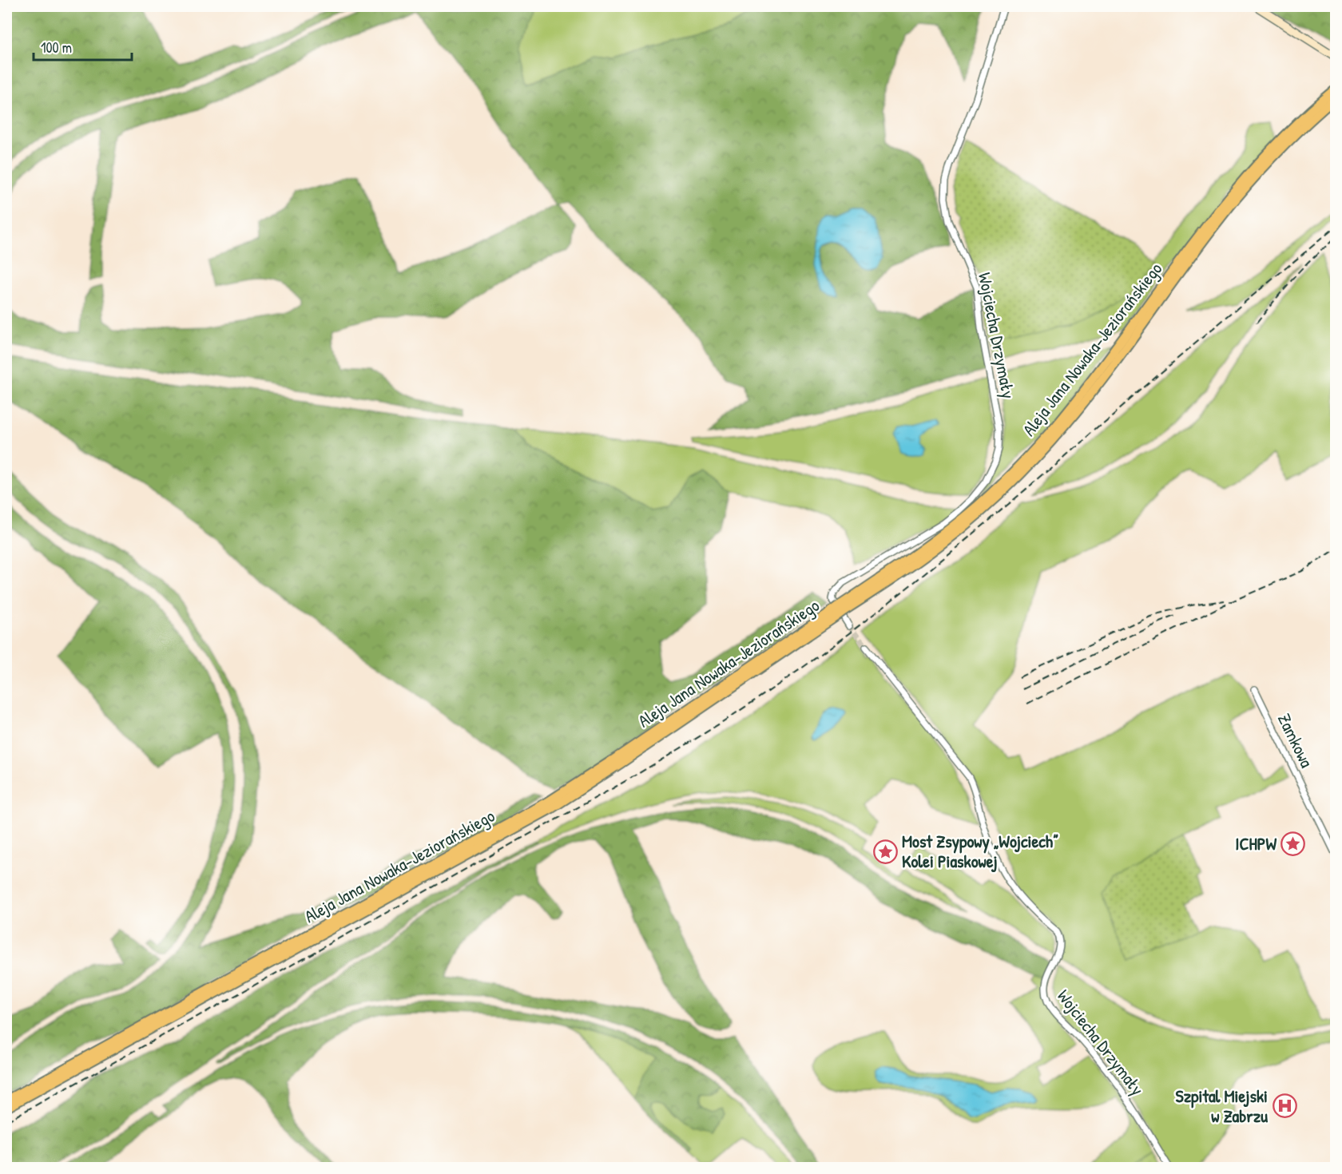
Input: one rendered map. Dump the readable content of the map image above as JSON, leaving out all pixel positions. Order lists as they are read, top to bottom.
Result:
{
  "streets": {
    "main road": ["Aleja Jana Nowaka-Jeziorańskiego"],
    "street": ["Wojciecha Drzymały", "Zamkowa"]
  },
  "places": {
    "place": ["ICHPW", "Most Zsypowy „Wojciech” Kolei Piaskowej"],
    "hospital": ["Szpital Miejski w Zabrzu"]
  },
  "scale_bar": "100 m"
}
